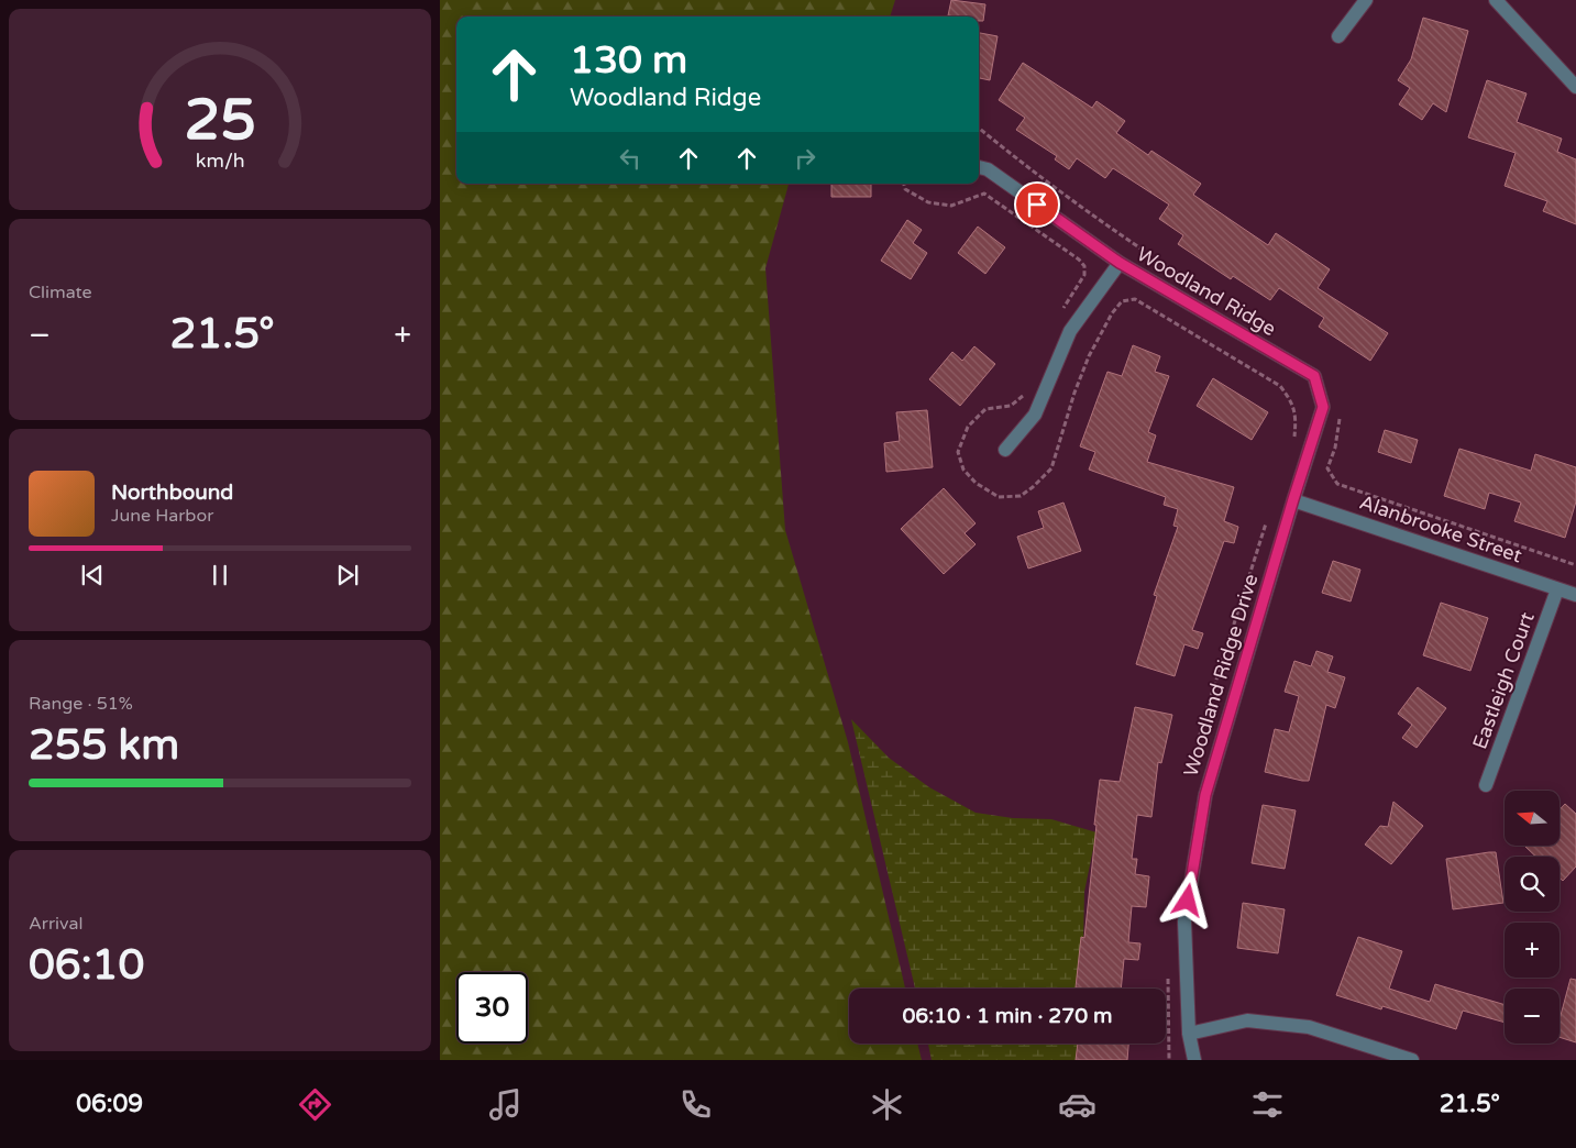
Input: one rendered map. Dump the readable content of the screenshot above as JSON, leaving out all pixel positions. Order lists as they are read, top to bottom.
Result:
{
  "streets": {
    "street": [
      "Woodland Ridge",
      "Alanbrooke Street",
      "Woodland Ridge Drive",
      "Eastleigh Court"
    ]
  },
  "crossings": [
    ["Woodland Ridge", "Alanbrooke Street"],
    ["Woodland Ridge", "Woodland Ridge Drive"],
    ["Alanbrooke Street", "Woodland Ridge Drive"],
    ["Alanbrooke Street", "Eastleigh Court"]
  ],
  "north": "left",
  "page": {
    "turn": ["130 m", "Woodland Ridge"],
    "tile": [
      "Climate",
      ["Range · 51%", "255 km"],
      ["Arrival", "06:10"]
    ],
    "heat": ["−", "21.5°", "+"],
    "song": ["Northbound", "June Harbor"],
    "map_buttons": ["+", "−"],
    "limit": "30",
    "trip": "06:10 · 1 min · 270 m",
    "tabs": ["06:09", "21.5°"],
    "gauge": ["25", "km/h"]
  }
}
